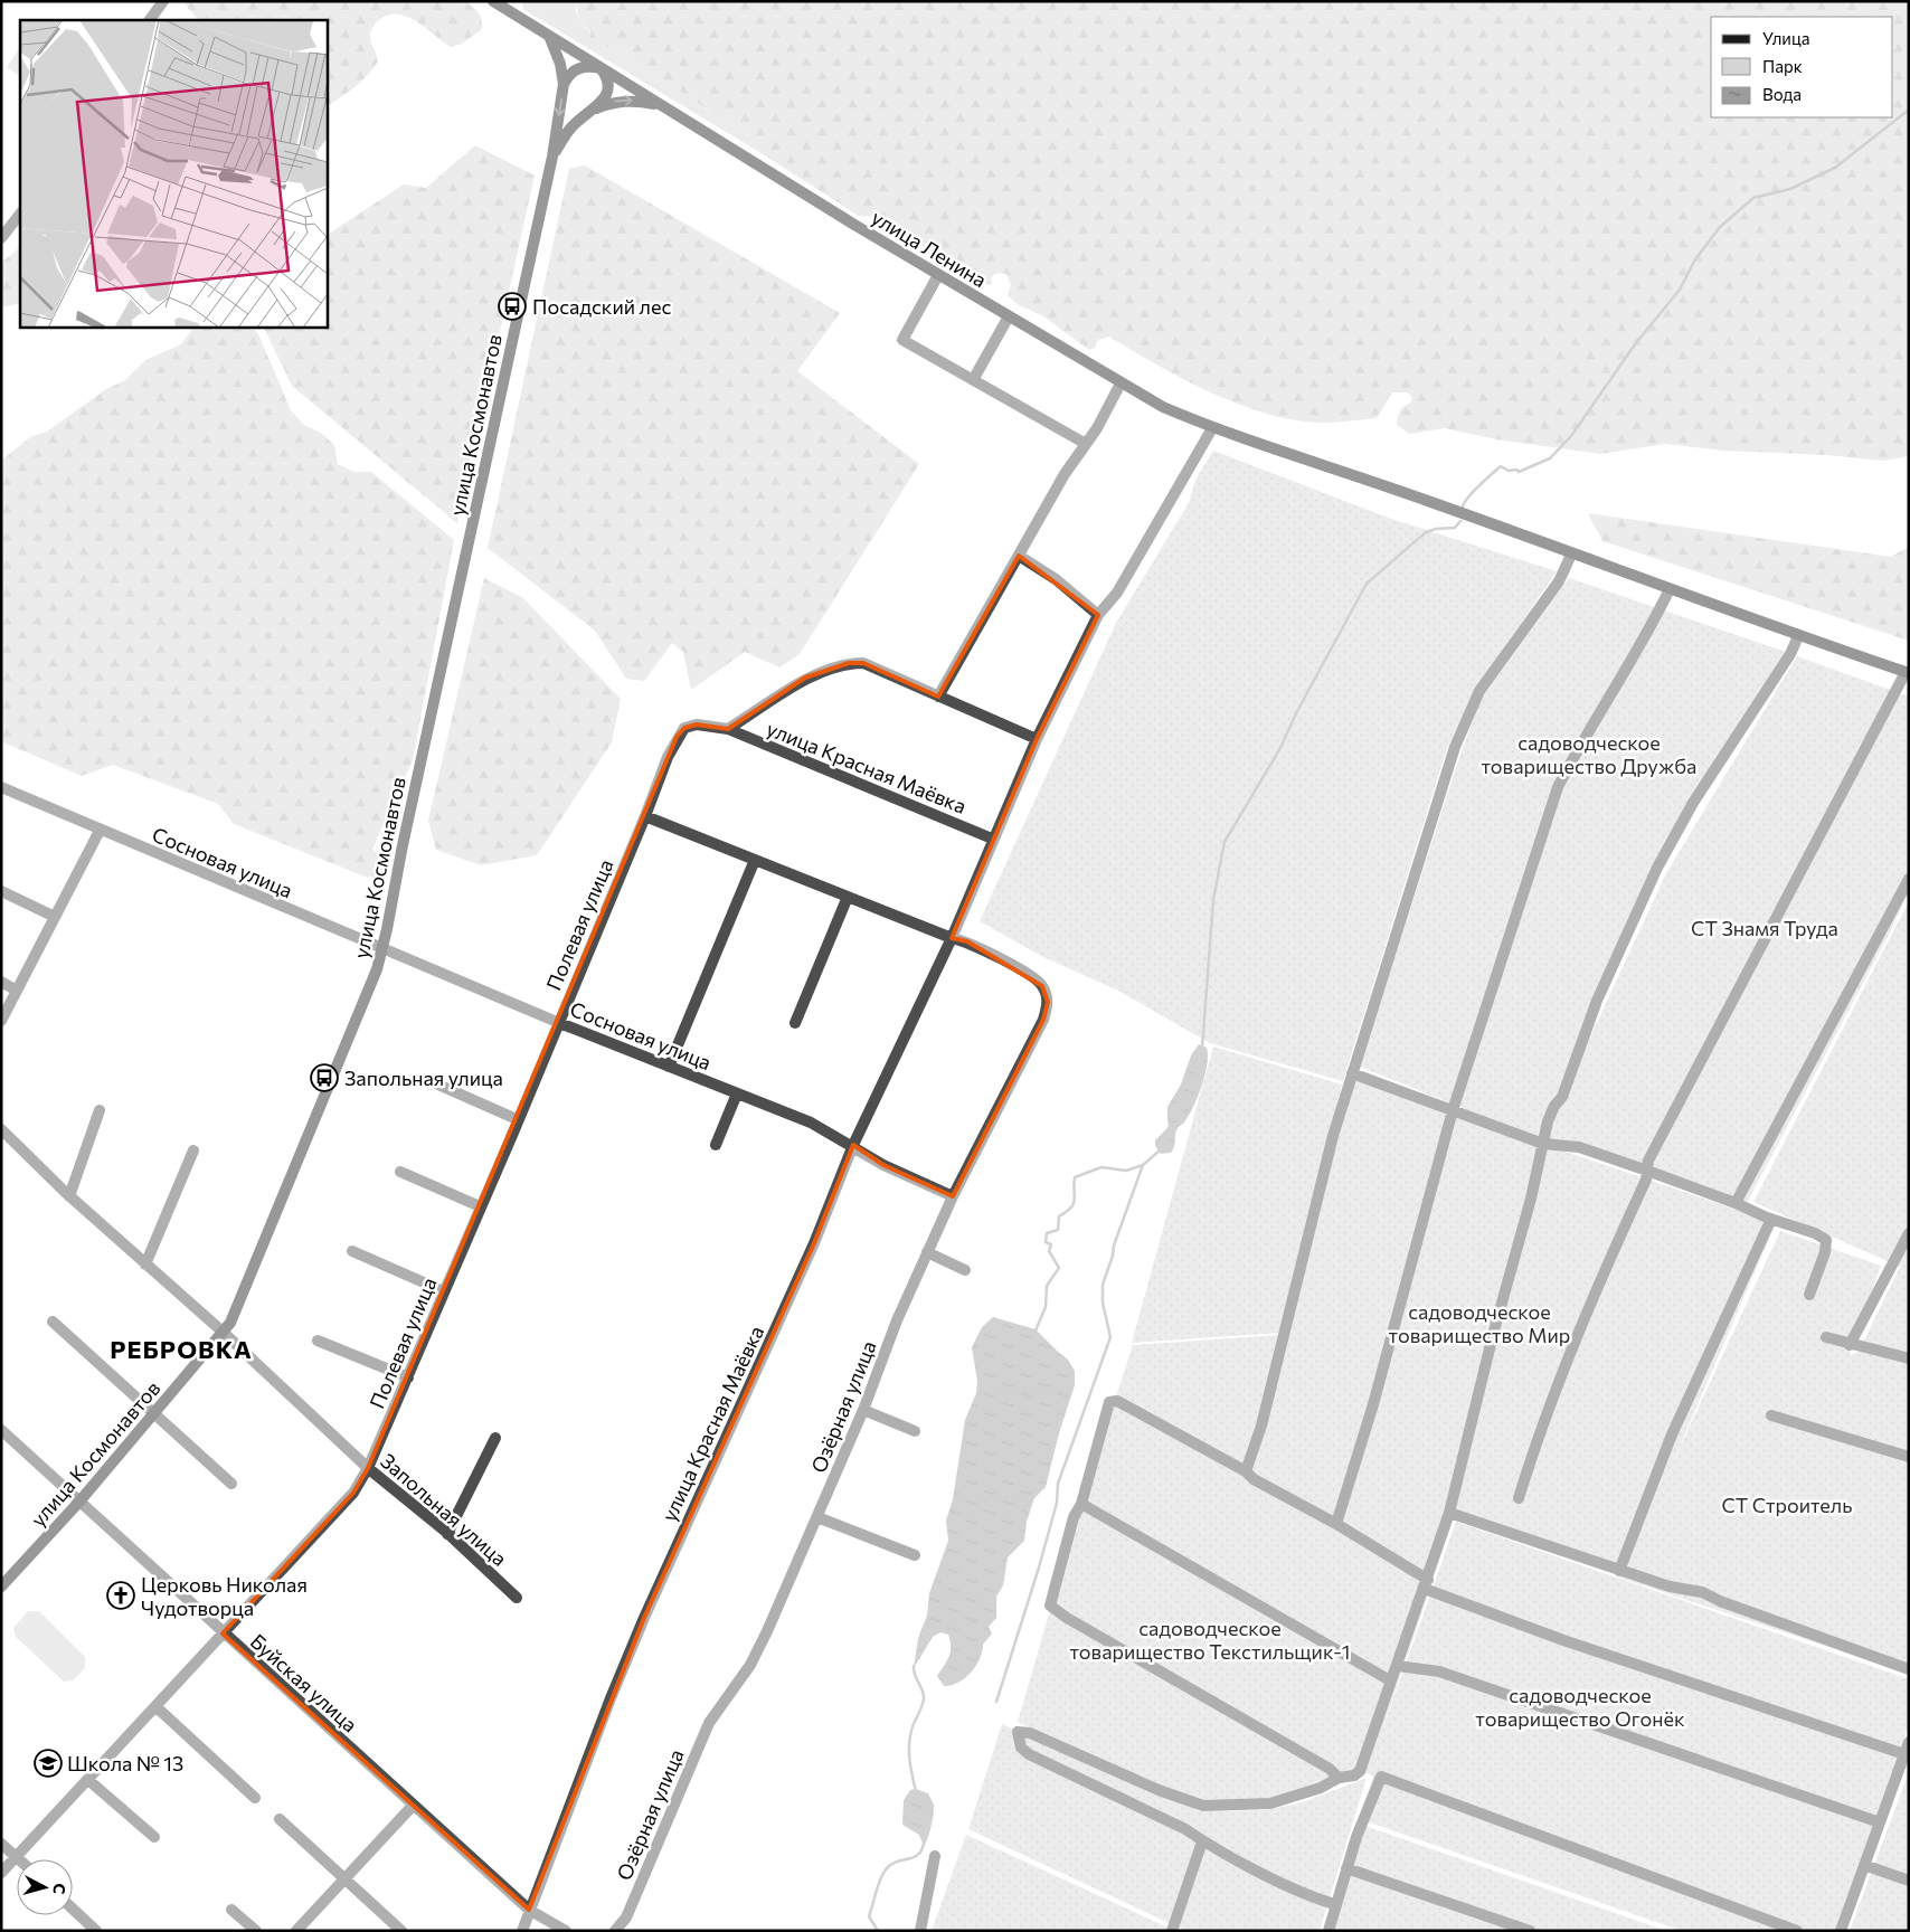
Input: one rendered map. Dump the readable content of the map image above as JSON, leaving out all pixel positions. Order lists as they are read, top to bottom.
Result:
{
  "streets": {
    "street": [
      "улица Ленина",
      "улица Космонавтов",
      "улица Красная Маёвка",
      "Сосновая улица",
      "Полевая улица",
      "Озёрная улица",
      "Запольная улица",
      "Буйская улица"
    ]
  },
  "crossings": [
    ["улица Ленина", "улица Красная Маёвка"],
    ["улица Космонавтов", "Сосновая улица"],
    ["улица Космонавтов", "Запольная улица"],
    ["улица Космонавтов", "Буйская улица"],
    ["улица Красная Маёвка", "Сосновая улица"],
    ["улица Красная Маёвка", "Полевая улица"],
    ["улица Красная Маёвка", "Озёрная улица"],
    ["улица Красная Маёвка", "Буйская улица"],
    ["Сосновая улица", "Полевая улица"],
    ["Сосновая улица", "Озёрная улица"],
    ["Полевая улица", "Запольная улица"],
    ["Полевая улица", "Буйская улица"]
  ],
  "districts": ["РЕБРОВКА"],
  "parks": [
    "садоводческое товарищество Дружба",
    "СТ Знамя Труда",
    "садоводческое товарищество Мир",
    "СТ Строитель",
    "садоводческое товарищество Текстильщик-1",
    "садоводческое товарищество Огонёк"
  ],
  "places": {
    "bus stop": ["Посадский лес", "Запольная улица"],
    "church": ["Церковь Николая Чудотворца"],
    "school or university": ["Школа № 13"]
  },
  "legend": ["Улица", "Парк", "Вода"],
  "north": "right"
}
